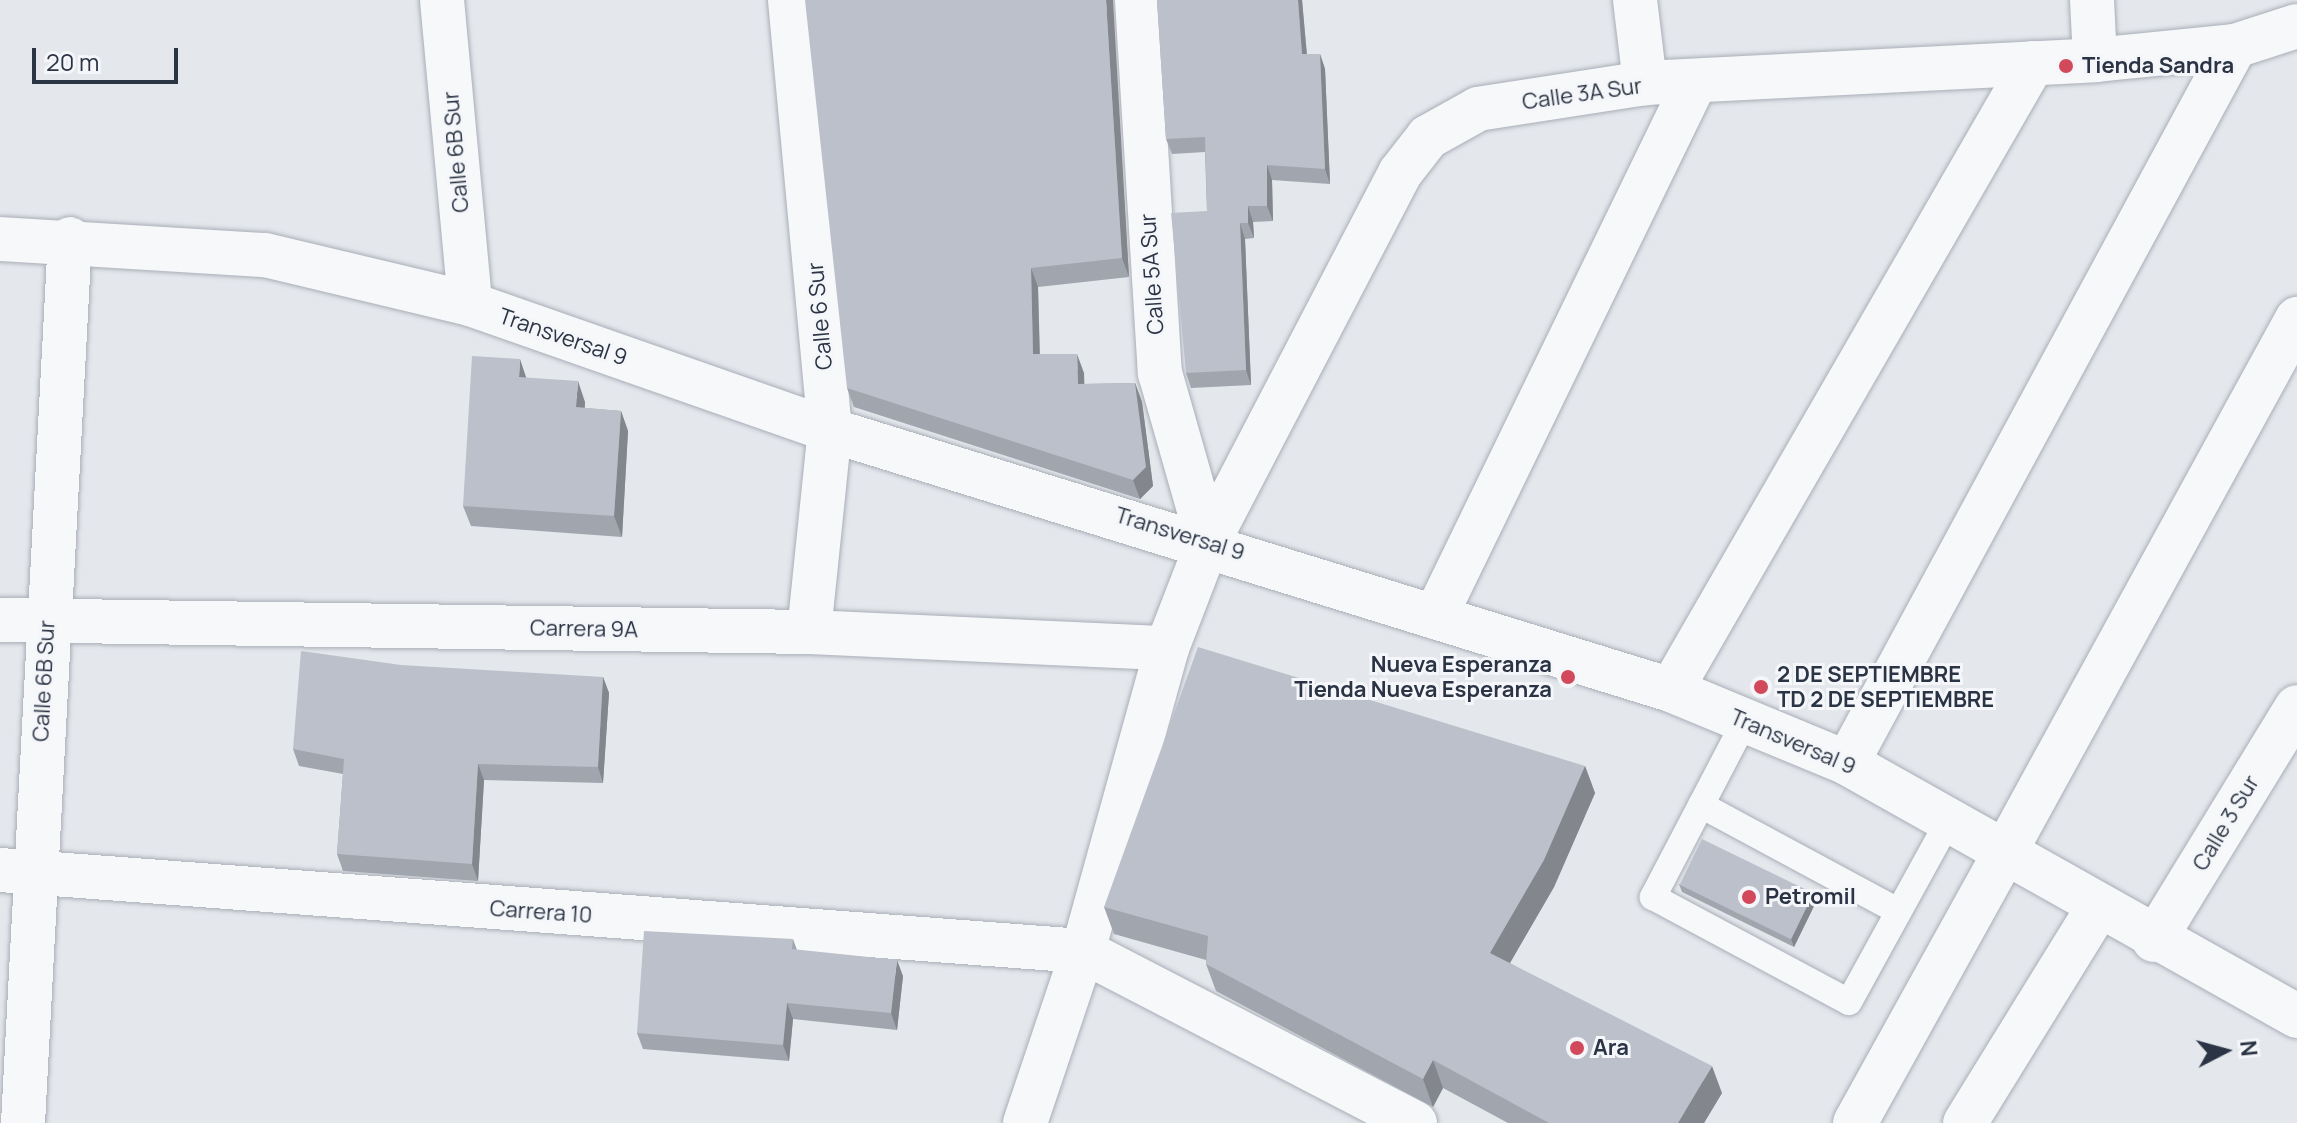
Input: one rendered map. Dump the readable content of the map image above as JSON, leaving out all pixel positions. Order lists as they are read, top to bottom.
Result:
{
  "streets": {
    "street": [
      "Calle 3A Sur",
      "Calle 6B Sur",
      "Calle 5A Sur",
      "Calle 6 Sur",
      "Transversal 9",
      "Carrera 9A",
      "Calle 3 Sur",
      "Carrera 10"
    ]
  },
  "crossings": [
    ["Calle 3A Sur", "Calle 5A Sur"],
    ["Calle 3A Sur", "Transversal 9"],
    ["Calle 3A Sur", "Carrera 9A"],
    ["Calle 3A Sur", "Carrera 10"],
    ["Calle 6B Sur", "Transversal 9"],
    ["Calle 6B Sur", "Carrera 9A"],
    ["Calle 6B Sur", "Carrera 10"],
    ["Calle 5A Sur", "Transversal 9"],
    ["Calle 6 Sur", "Transversal 9"],
    ["Calle 6 Sur", "Carrera 9A"],
    ["Transversal 9", "Calle 3 Sur"]
  ],
  "places": [
    "Tienda Sandra",
    "Nueva Esperanza Tienda Nueva Esperanza",
    "2 DE SEPTIEMBRE TD 2 DE SEPTIEMBRE",
    "Petromil",
    "Ara"
  ],
  "scale_bar": "20 m",
  "north": "right"
}
